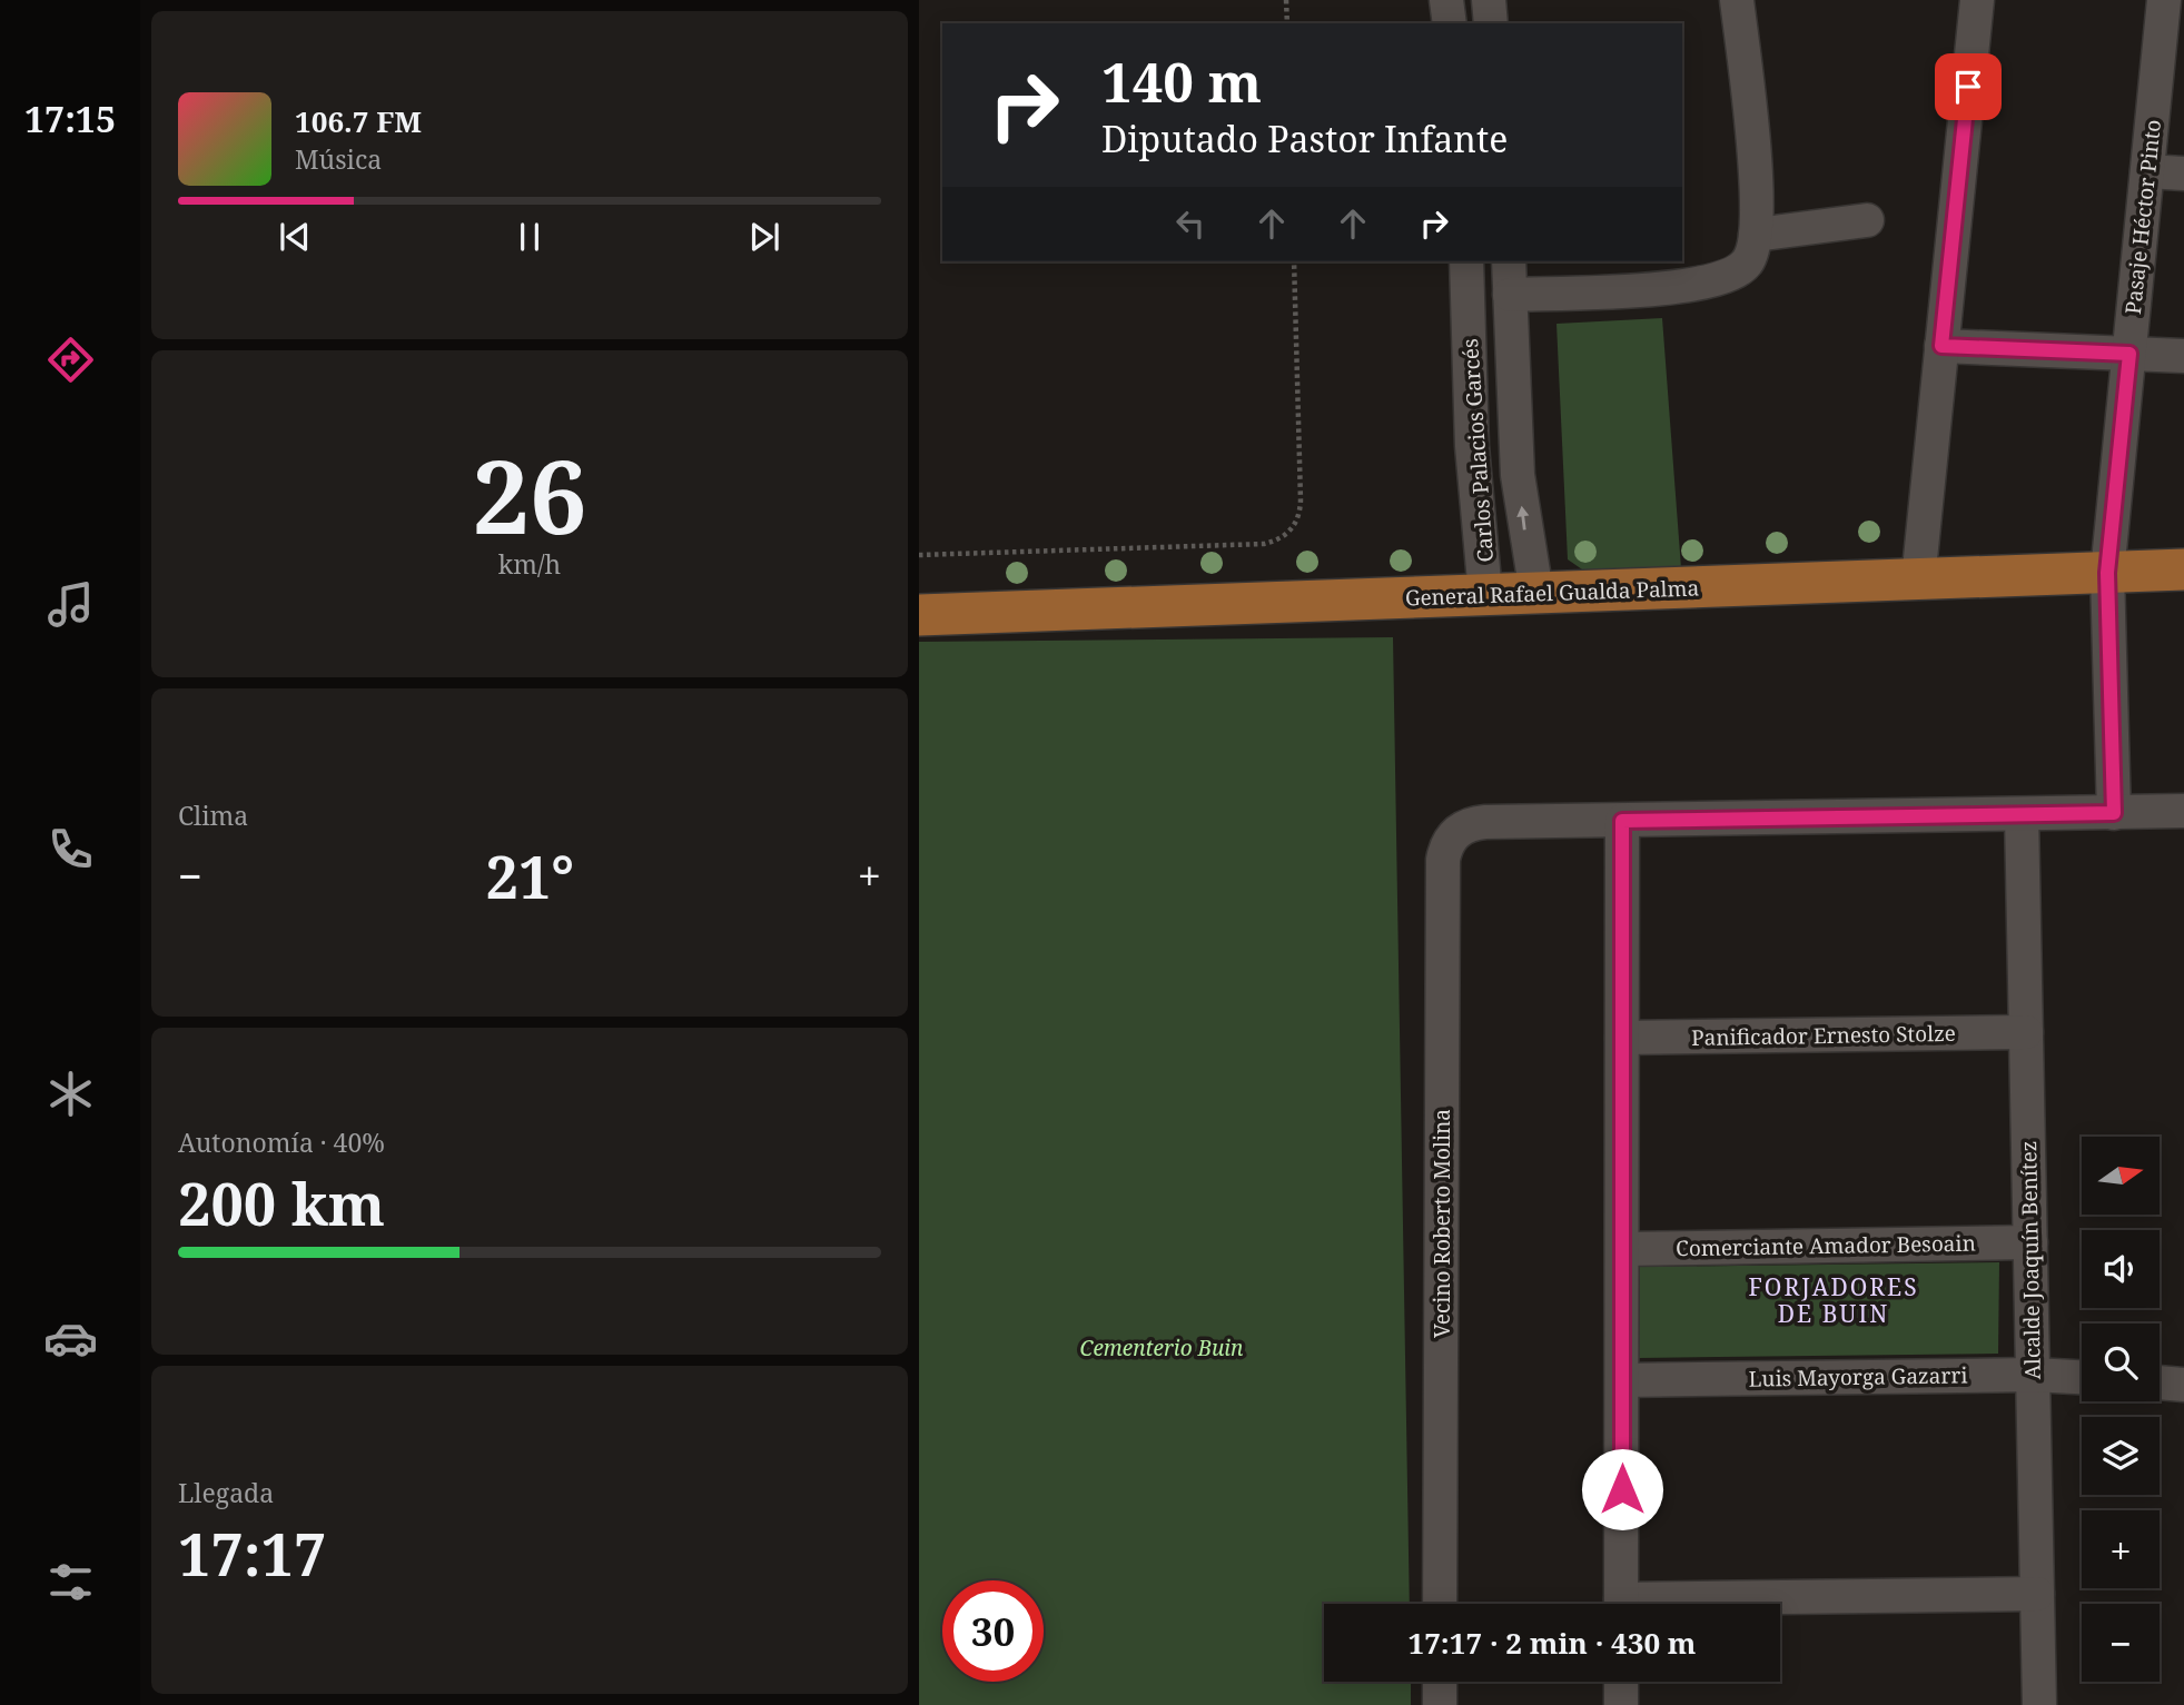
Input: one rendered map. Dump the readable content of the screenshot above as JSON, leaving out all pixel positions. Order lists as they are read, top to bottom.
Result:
{
  "streets": {
    "main road": ["General Rafael Gualda Palma"],
    "street": [
      "Pasaje Héctor Pinto",
      "Carlos Palacios Garcés",
      "Panificador Ernesto Stolze",
      "Vecino Roberto Molina",
      "Comerciante Amador Besoain",
      "Alcalde Joaquín Benítez",
      "Luis Mayorga Gazarri"
    ]
  },
  "crossings": [
    ["Pasaje Héctor Pinto", "General Rafael Gualda Palma"],
    ["Carlos Palacios Garcés", "General Rafael Gualda Palma"],
    ["Panificador Ernesto Stolze", "Alcalde Joaquín Benítez"],
    ["Comerciante Amador Besoain", "Alcalde Joaquín Benítez"],
    ["Alcalde Joaquín Benítez", "Luis Mayorga Gazarri"]
  ],
  "districts": ["FORJADORES DE BUIN"],
  "parks": ["Cementerio Buin"],
  "north": "right",
  "page": {
    "tabs": "17:15",
    "turn": ["140 m", "Diputado Pastor Infante"],
    "song": ["106.7 FM", "Música"],
    "tile": [
      ["26", "km/h"],
      "Clima",
      ["Autonomía · 40%", "200 km"],
      ["Llegada", "17:17"]
    ],
    "heat": ["−", "21°", "+"],
    "map_buttons": ["+", "−"],
    "limit": "30",
    "trip": "17:17 · 2 min · 430 m"
  }
}
